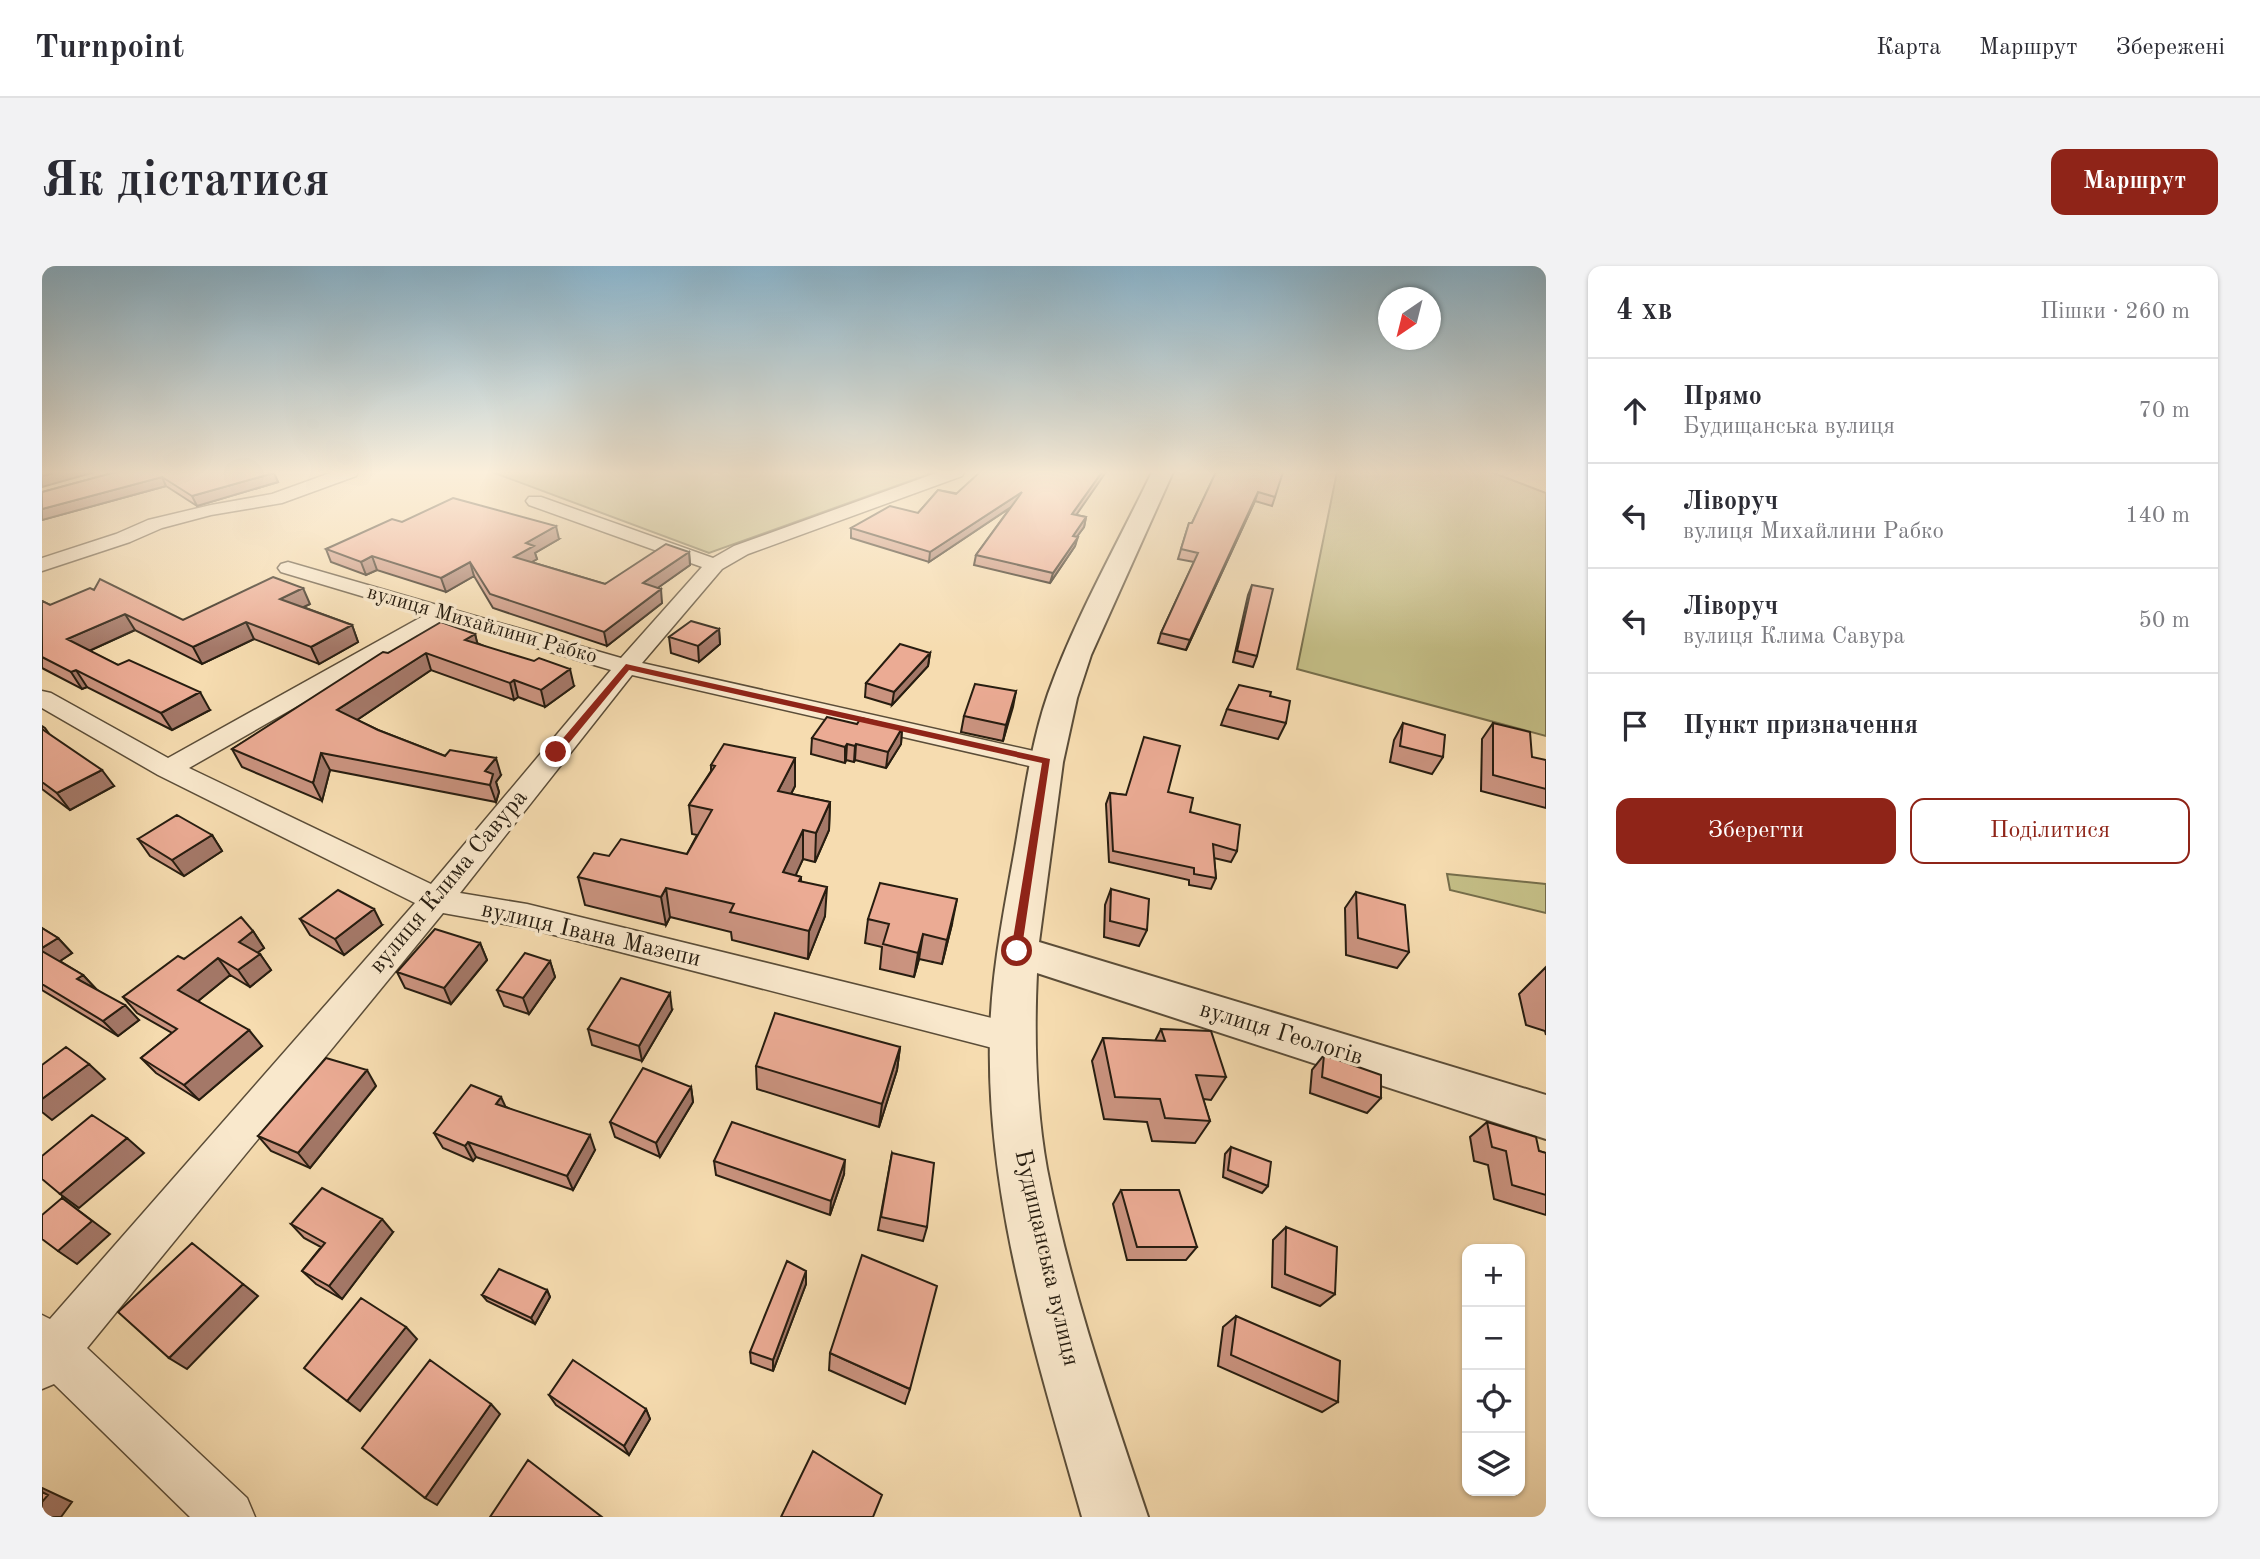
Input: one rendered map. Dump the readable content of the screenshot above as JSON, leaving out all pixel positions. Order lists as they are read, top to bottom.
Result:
{
  "streets": {
    "street": [
      "вулиця Михайлини Рабко",
      "вулиця Клима Савура",
      "вулиця Івана Мазепи",
      "вулиця Геологів",
      "Будищанська вулиця"
    ]
  },
  "crossings": [
    ["вулиця Михайлини Рабко", "вулиця Клима Савура"],
    ["вулиця Михайлини Рабко", "Будищанська вулиця"],
    ["вулиця Клима Савура", "вулиця Івана Мазепи"],
    ["вулиця Івана Мазепи", "Будищанська вулиця"],
    ["вулиця Геологів", "Будищанська вулиця"]
  ],
  "north": "bottom left",
  "page": {
    "header": "Turnpoint",
    "nav": ["Карта", "Маршрут", "Збережені"],
    "buttons": [
      "Маршрут",
      ["Зберегти", "Поділитися"]
    ],
    "title": "Як дістатися",
    "heading": ["4 хв", "Пішки · 260 m"],
    "list": [
      ["Прямо", "Будищанська вулиця", "70 m"],
      ["Ліворуч", "вулиця Михайлини Рабко", "140 m"],
      ["Ліворуч", "вулиця Клима Савура", "50 m"],
      "Пункт призначення"
    ],
    "map_buttons": ["+", "−"]
  }
}
